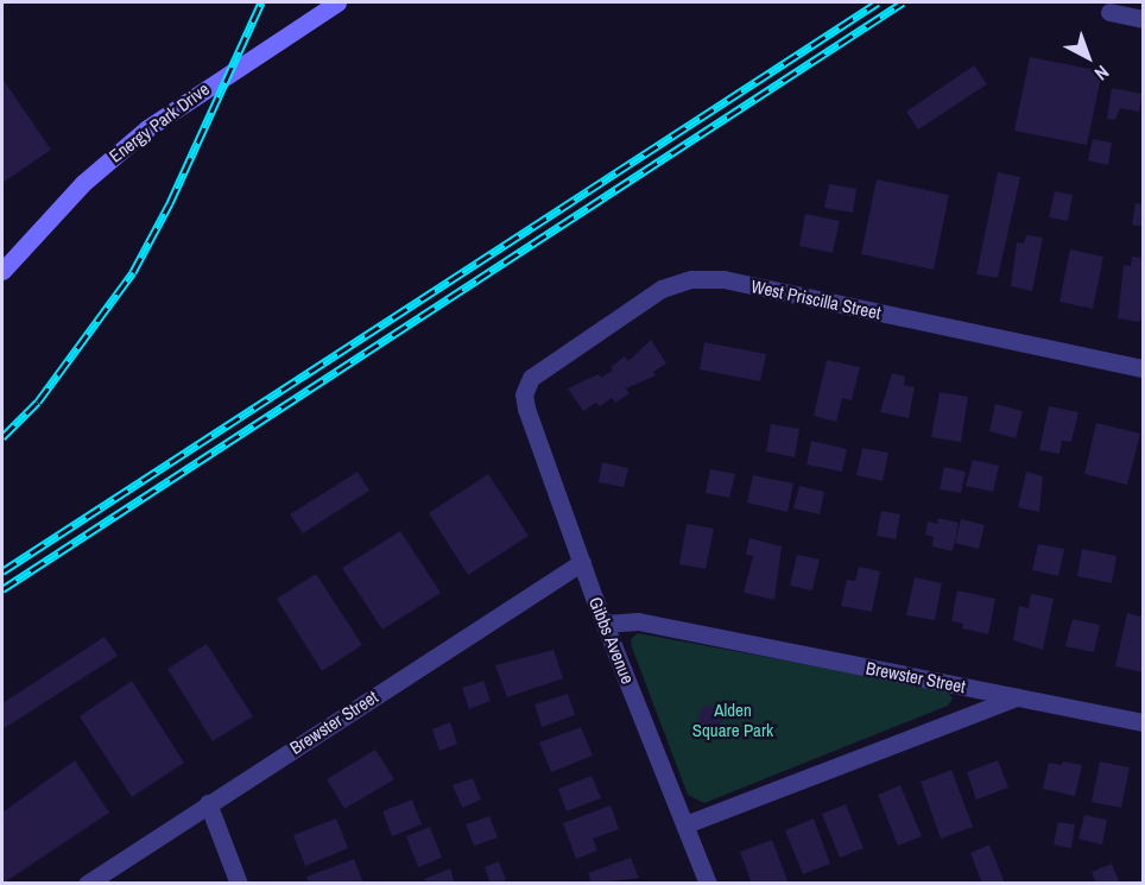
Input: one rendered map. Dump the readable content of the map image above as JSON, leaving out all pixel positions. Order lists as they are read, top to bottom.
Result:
{
  "streets": {
    "street": [
      "Energy Park Drive",
      "West Priscilla Street",
      "Gibbs Avenue",
      "Brewster Street"
    ]
  },
  "crossings": [
    ["West Priscilla Street", "Gibbs Avenue"],
    ["Gibbs Avenue", "Brewster Street"]
  ],
  "parks": ["Alden Square Park"],
  "north": "bottom right"
}
